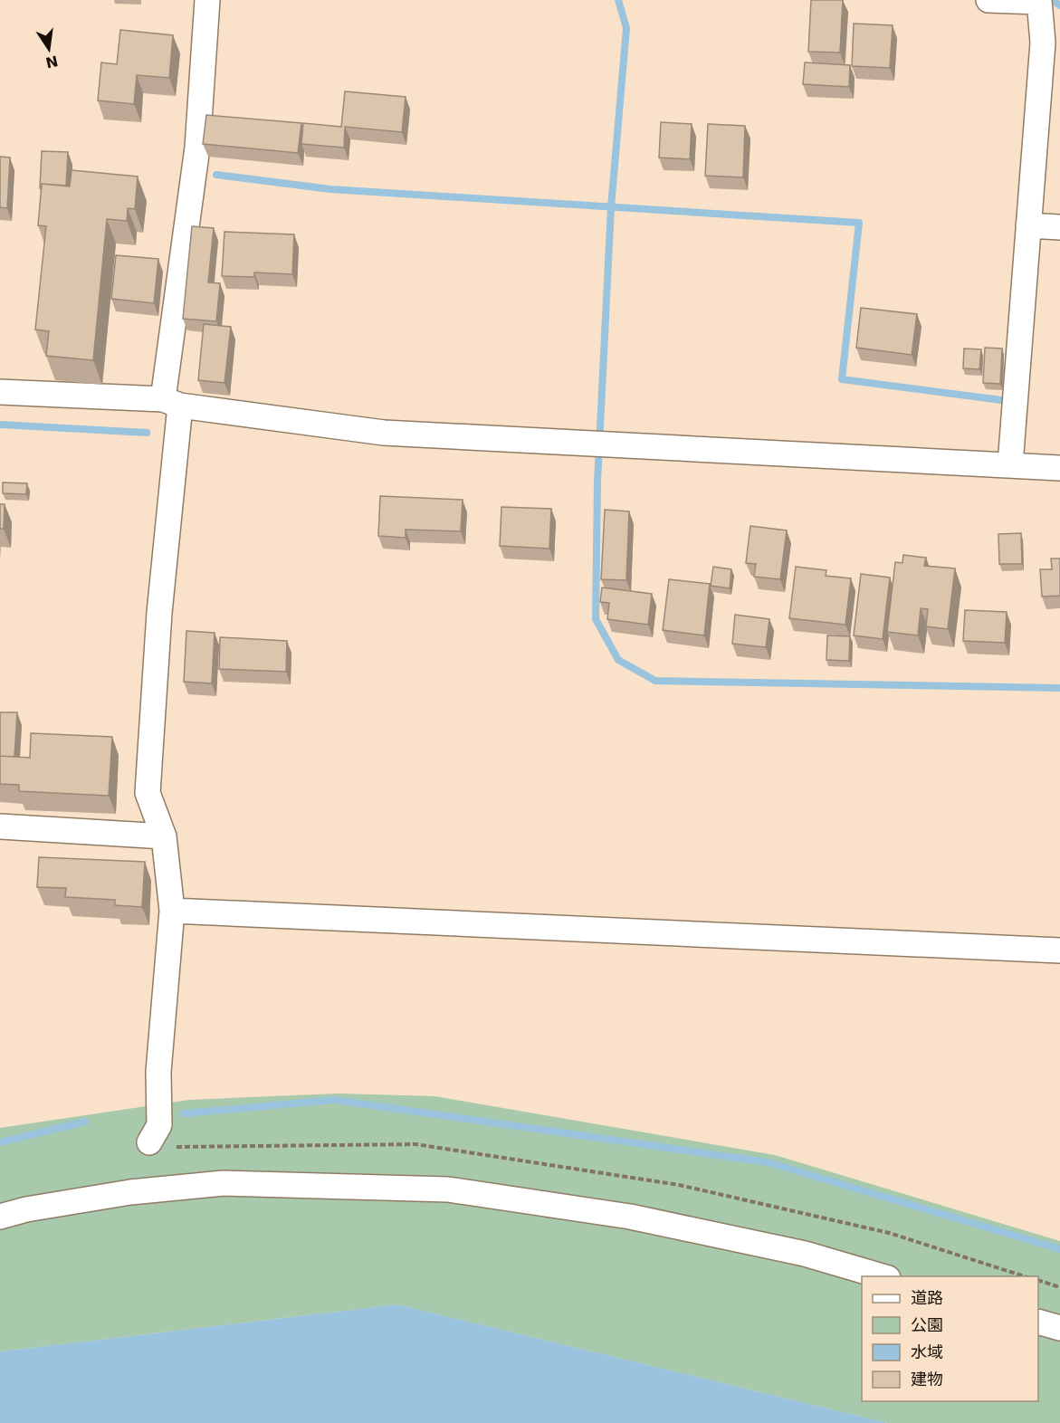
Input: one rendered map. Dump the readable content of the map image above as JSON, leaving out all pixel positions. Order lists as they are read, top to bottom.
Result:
{
  "legend": [
    "道路",
    "公園",
    "水域",
    "建物"
  ],
  "north": "bottom"
}
